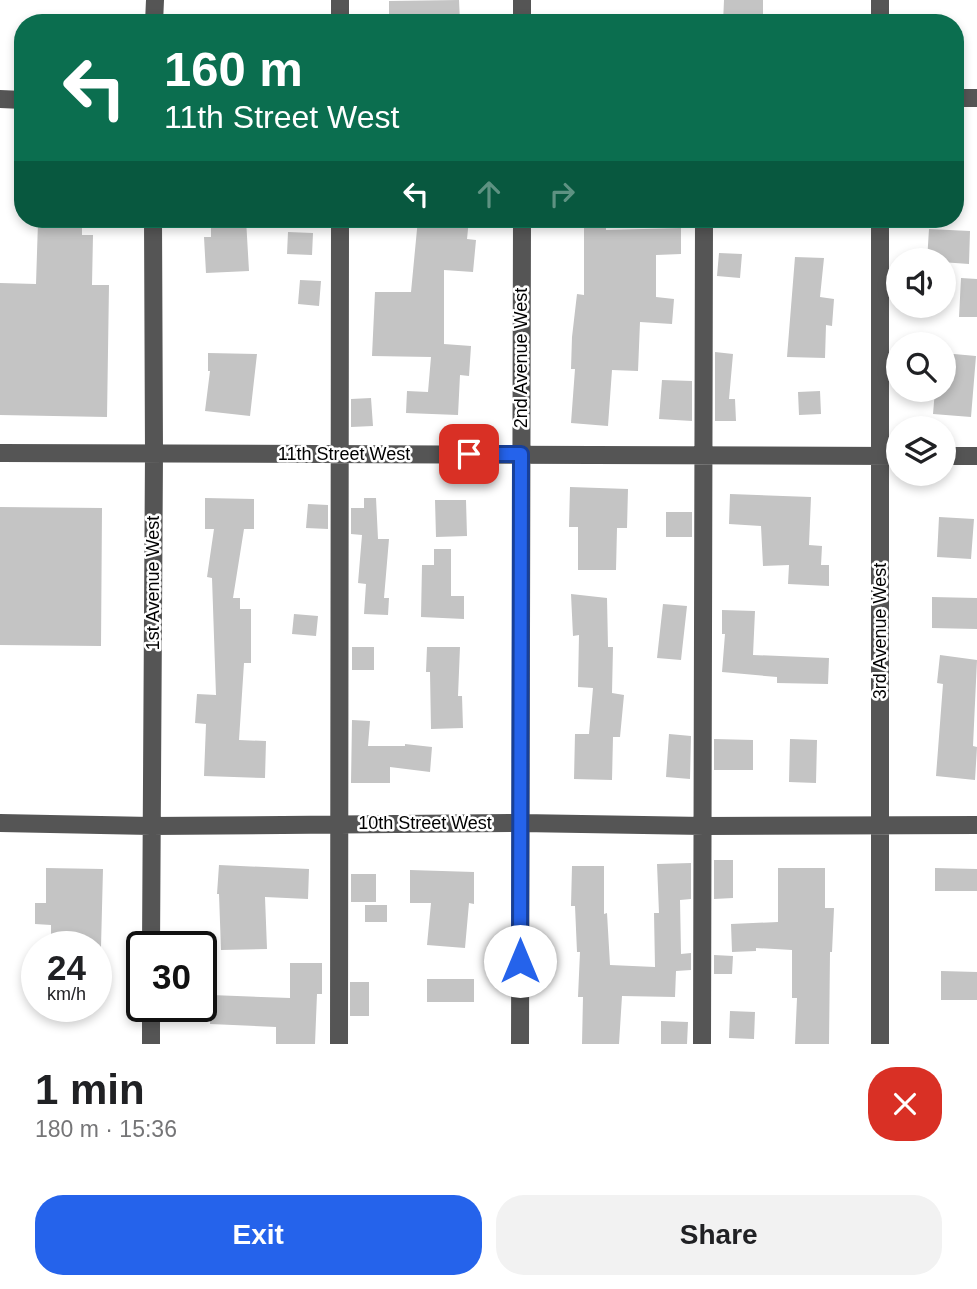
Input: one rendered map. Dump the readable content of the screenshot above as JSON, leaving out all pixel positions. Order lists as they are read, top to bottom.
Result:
{
  "streets": {
    "street": [
      "2nd Avenue West",
      "11th Street West",
      "1st Avenue West",
      "3rd Avenue West",
      "10th Street West"
    ]
  },
  "crossings": [
    ["2nd Avenue West", "11th Street West"],
    ["2nd Avenue West", "10th Street West"],
    ["11th Street West", "1st Avenue West"],
    ["1st Avenue West", "10th Street West"],
    ["3rd Avenue West", "10th Street West"]
  ],
  "page": {
    "turn": ["160 m", "11th Street West"],
    "speed": "24 km/h",
    "limit": "30",
    "heading": ["1 min", "180 m · 15:36"],
    "buttons": ["Exit", "Share"]
  }
}
